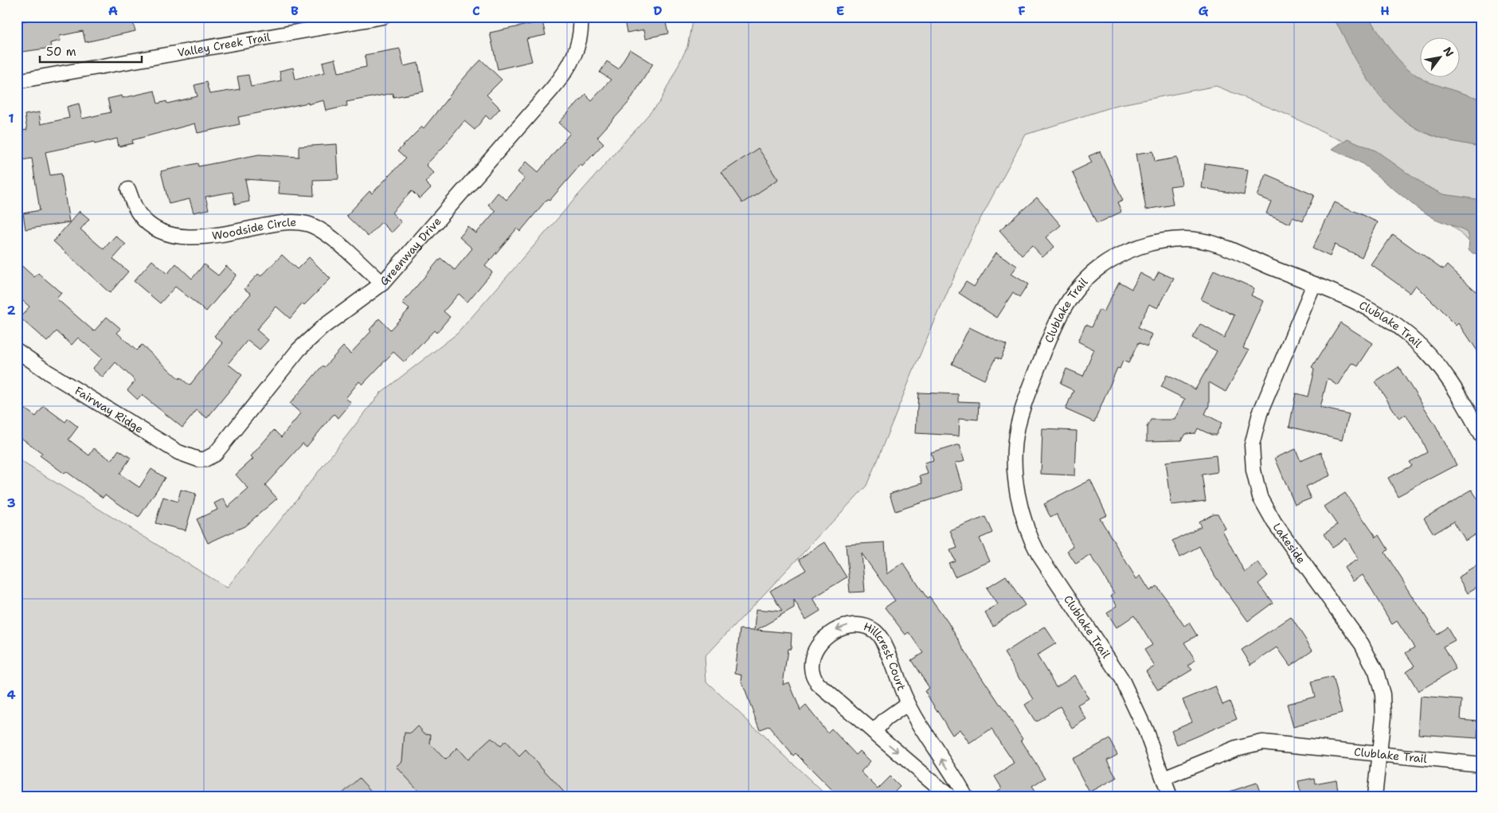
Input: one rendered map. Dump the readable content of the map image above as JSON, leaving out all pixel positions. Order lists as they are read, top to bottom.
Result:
{
  "streets": {
    "street": [
      "Valley Creek Trail",
      "Woodside Circle",
      "Greenway Drive",
      "Clublake Trail",
      "Fairway Ridge",
      "Lakeside",
      "Hillcrest Court"
    ]
  },
  "crossings": [
    ["Woodside Circle", "Greenway Drive"],
    ["Greenway Drive", "Fairway Ridge"],
    ["Clublake Trail", "Lakeside"]
  ],
  "scale_bar": "50 m",
  "north": "top right",
  "grid": {
    "columns": [
      "A",
      "B",
      "C",
      "D",
      "E",
      "F",
      "G",
      "H"
    ],
    "rows": [
      "1",
      "2",
      "3",
      "4"
    ]
  }
}
